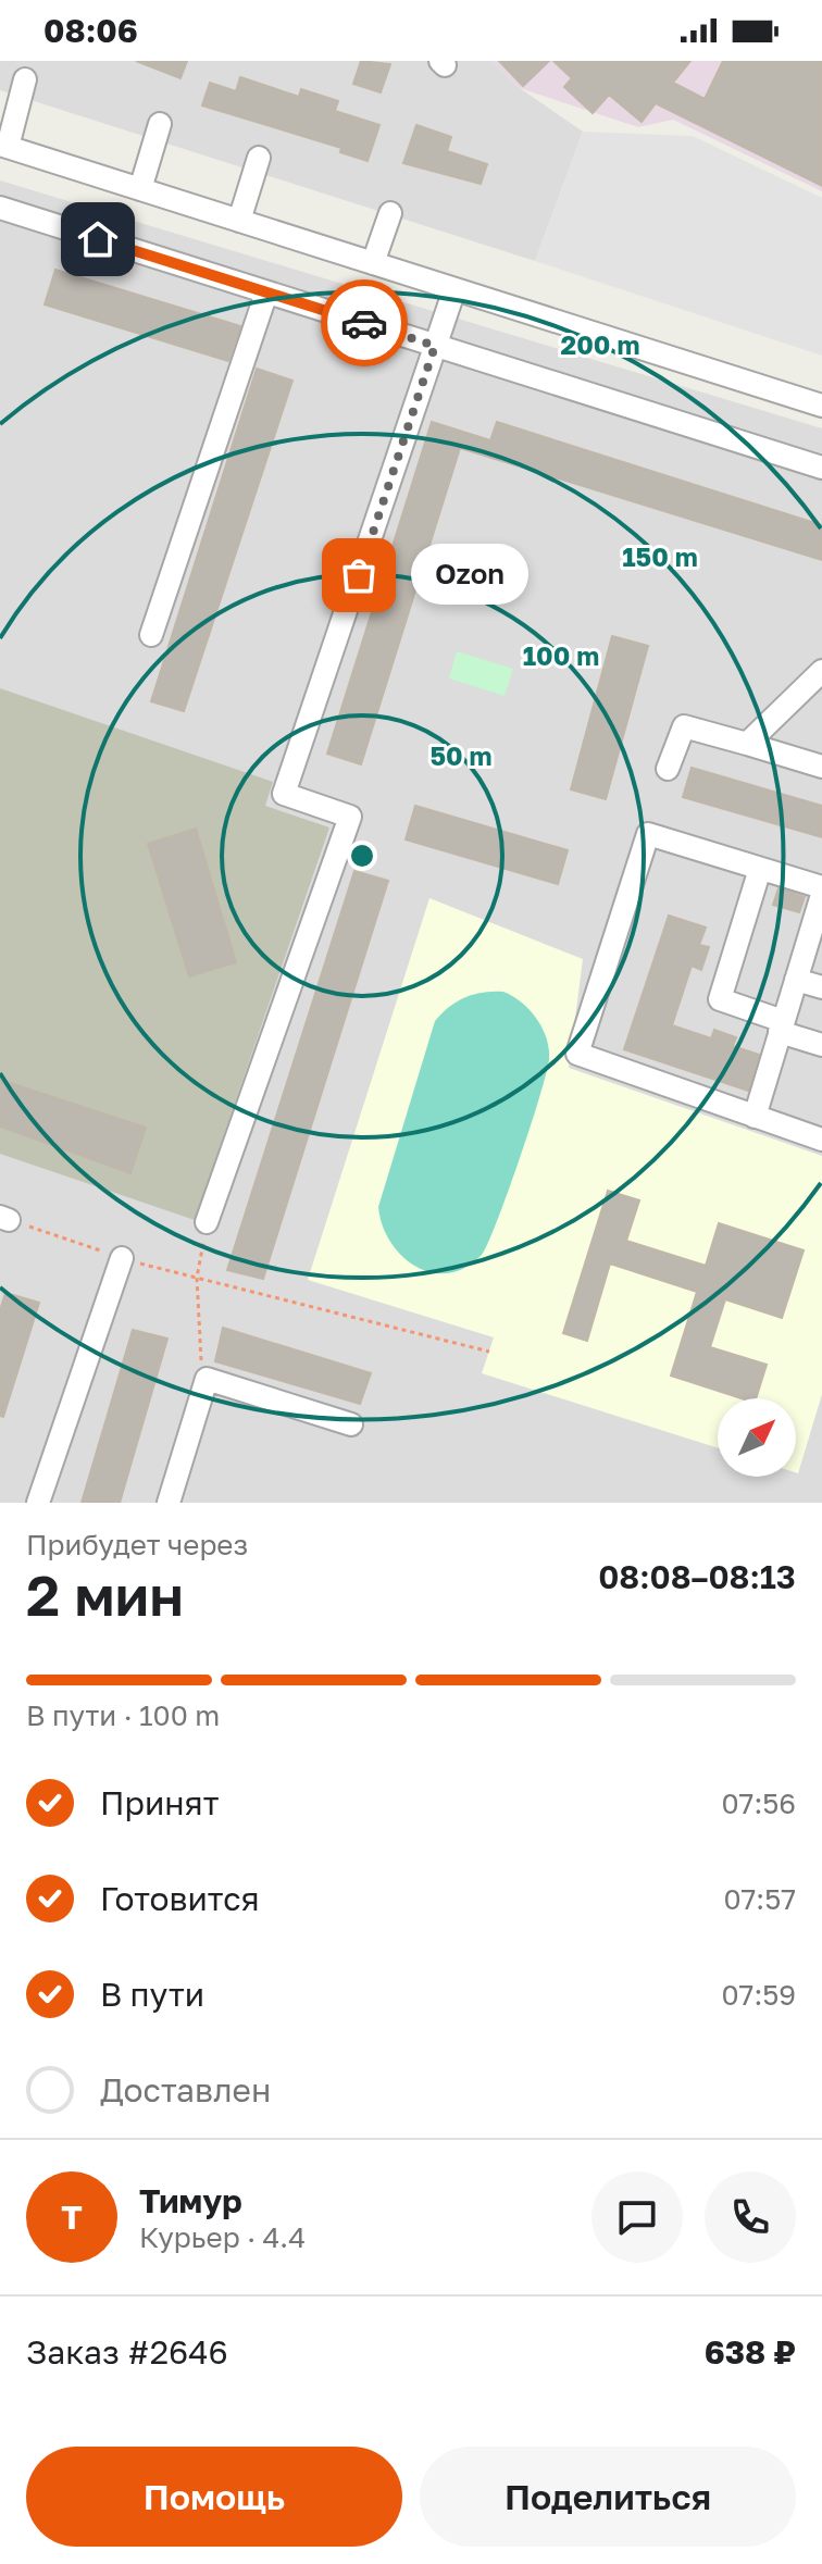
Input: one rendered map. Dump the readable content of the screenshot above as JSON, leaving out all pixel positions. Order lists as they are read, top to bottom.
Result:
{
  "places": ["Ozon"],
  "north": "top right",
  "page": {
    "status": "08:06",
    "bubble": "Ozon",
    "heading": ["2 мин", "Прибудет через", "08:08–08:13"],
    "panel": [
      "Тимур",
      "Курьер · 4.4",
      "Заказ #2646",
      "638 ₽"
    ],
    "bar": "В пути · 100 m",
    "list": [
      ["Принят", "07:56"],
      ["Готовится", "07:57"],
      ["В пути", "07:59"],
      "Доставлен"
    ],
    "round": "Т",
    "buttons": ["Помощь", "Поделиться"]
  },
  "rings": [
    "200 m",
    "150 m",
    "100 m",
    "50 m"
  ]
}
